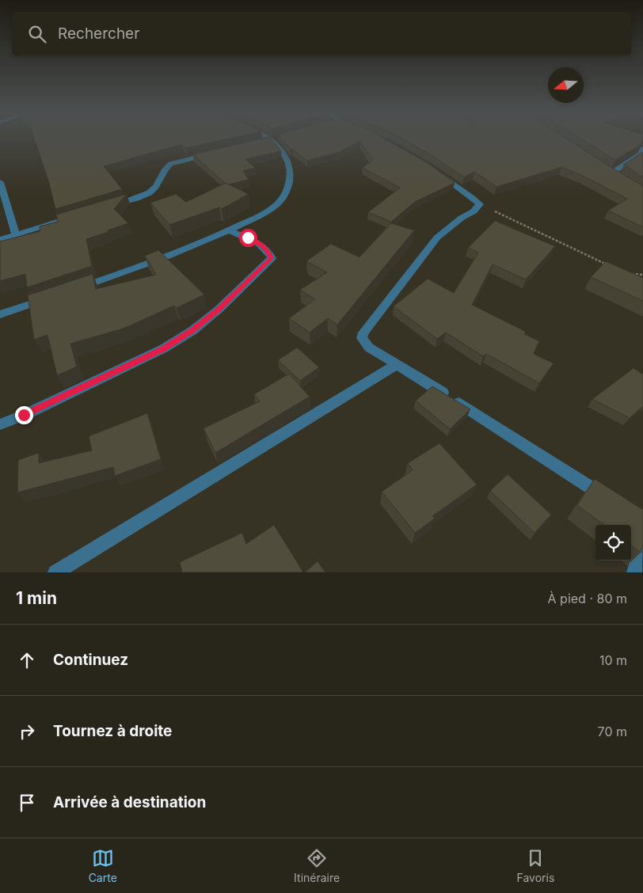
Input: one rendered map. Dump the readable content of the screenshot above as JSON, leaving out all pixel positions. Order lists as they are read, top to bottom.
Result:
{
  "north": "left",
  "page": {
    "search": "Rechercher",
    "heading": ["1 min", "À pied · 80 m"],
    "list": [
      ["Continuez", "10 m"],
      ["Tournez à droite", "70 m"],
      "Arrivée à destination"
    ],
    "nav": ["Carte", "Itinéraire", "Favoris"]
  }
}
